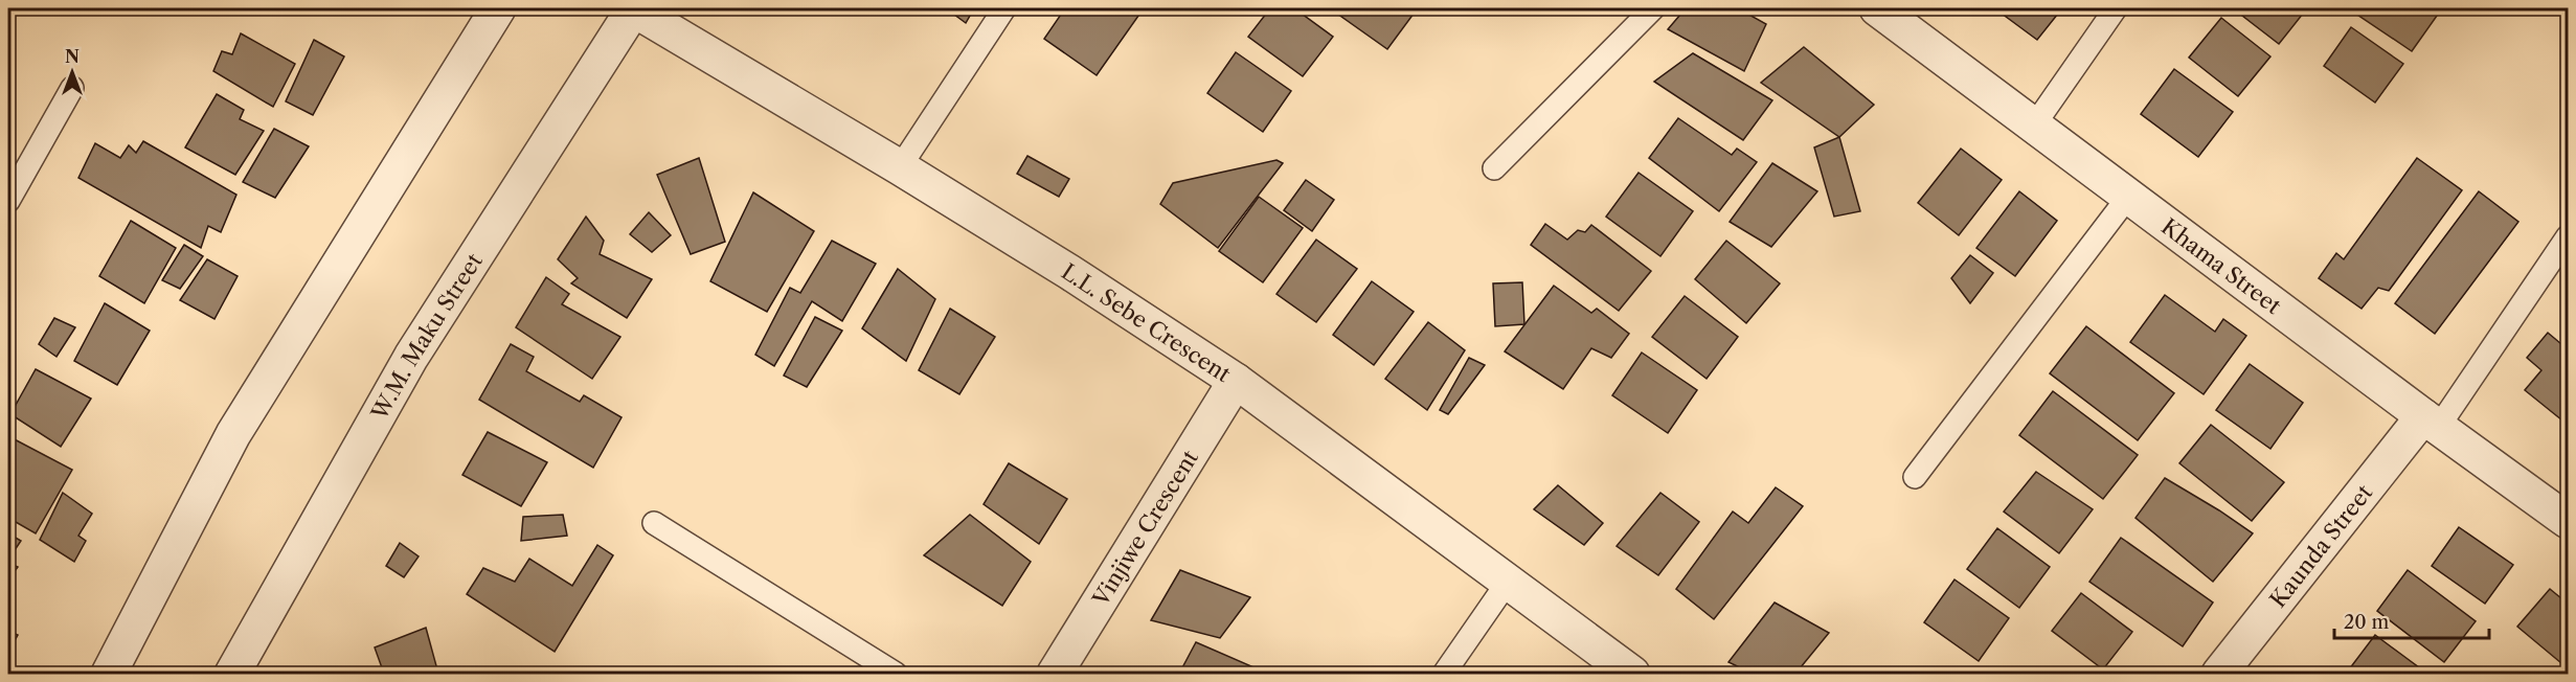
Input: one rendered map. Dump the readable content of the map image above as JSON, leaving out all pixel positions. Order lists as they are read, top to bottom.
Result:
{
  "streets": {
    "street": [
      "Khama Street",
      "L.L. Sebe Crescent",
      "W.M. Maku Street",
      "Vinjiwe Crescent",
      "Kaunda Street"
    ]
  },
  "crossings": [
    ["Khama Street", "Kaunda Street"],
    ["L.L. Sebe Crescent", "W.M. Maku Street"],
    ["L.L. Sebe Crescent", "Vinjiwe Crescent"]
  ],
  "scale_bar": "20 m",
  "north": "top"
}
